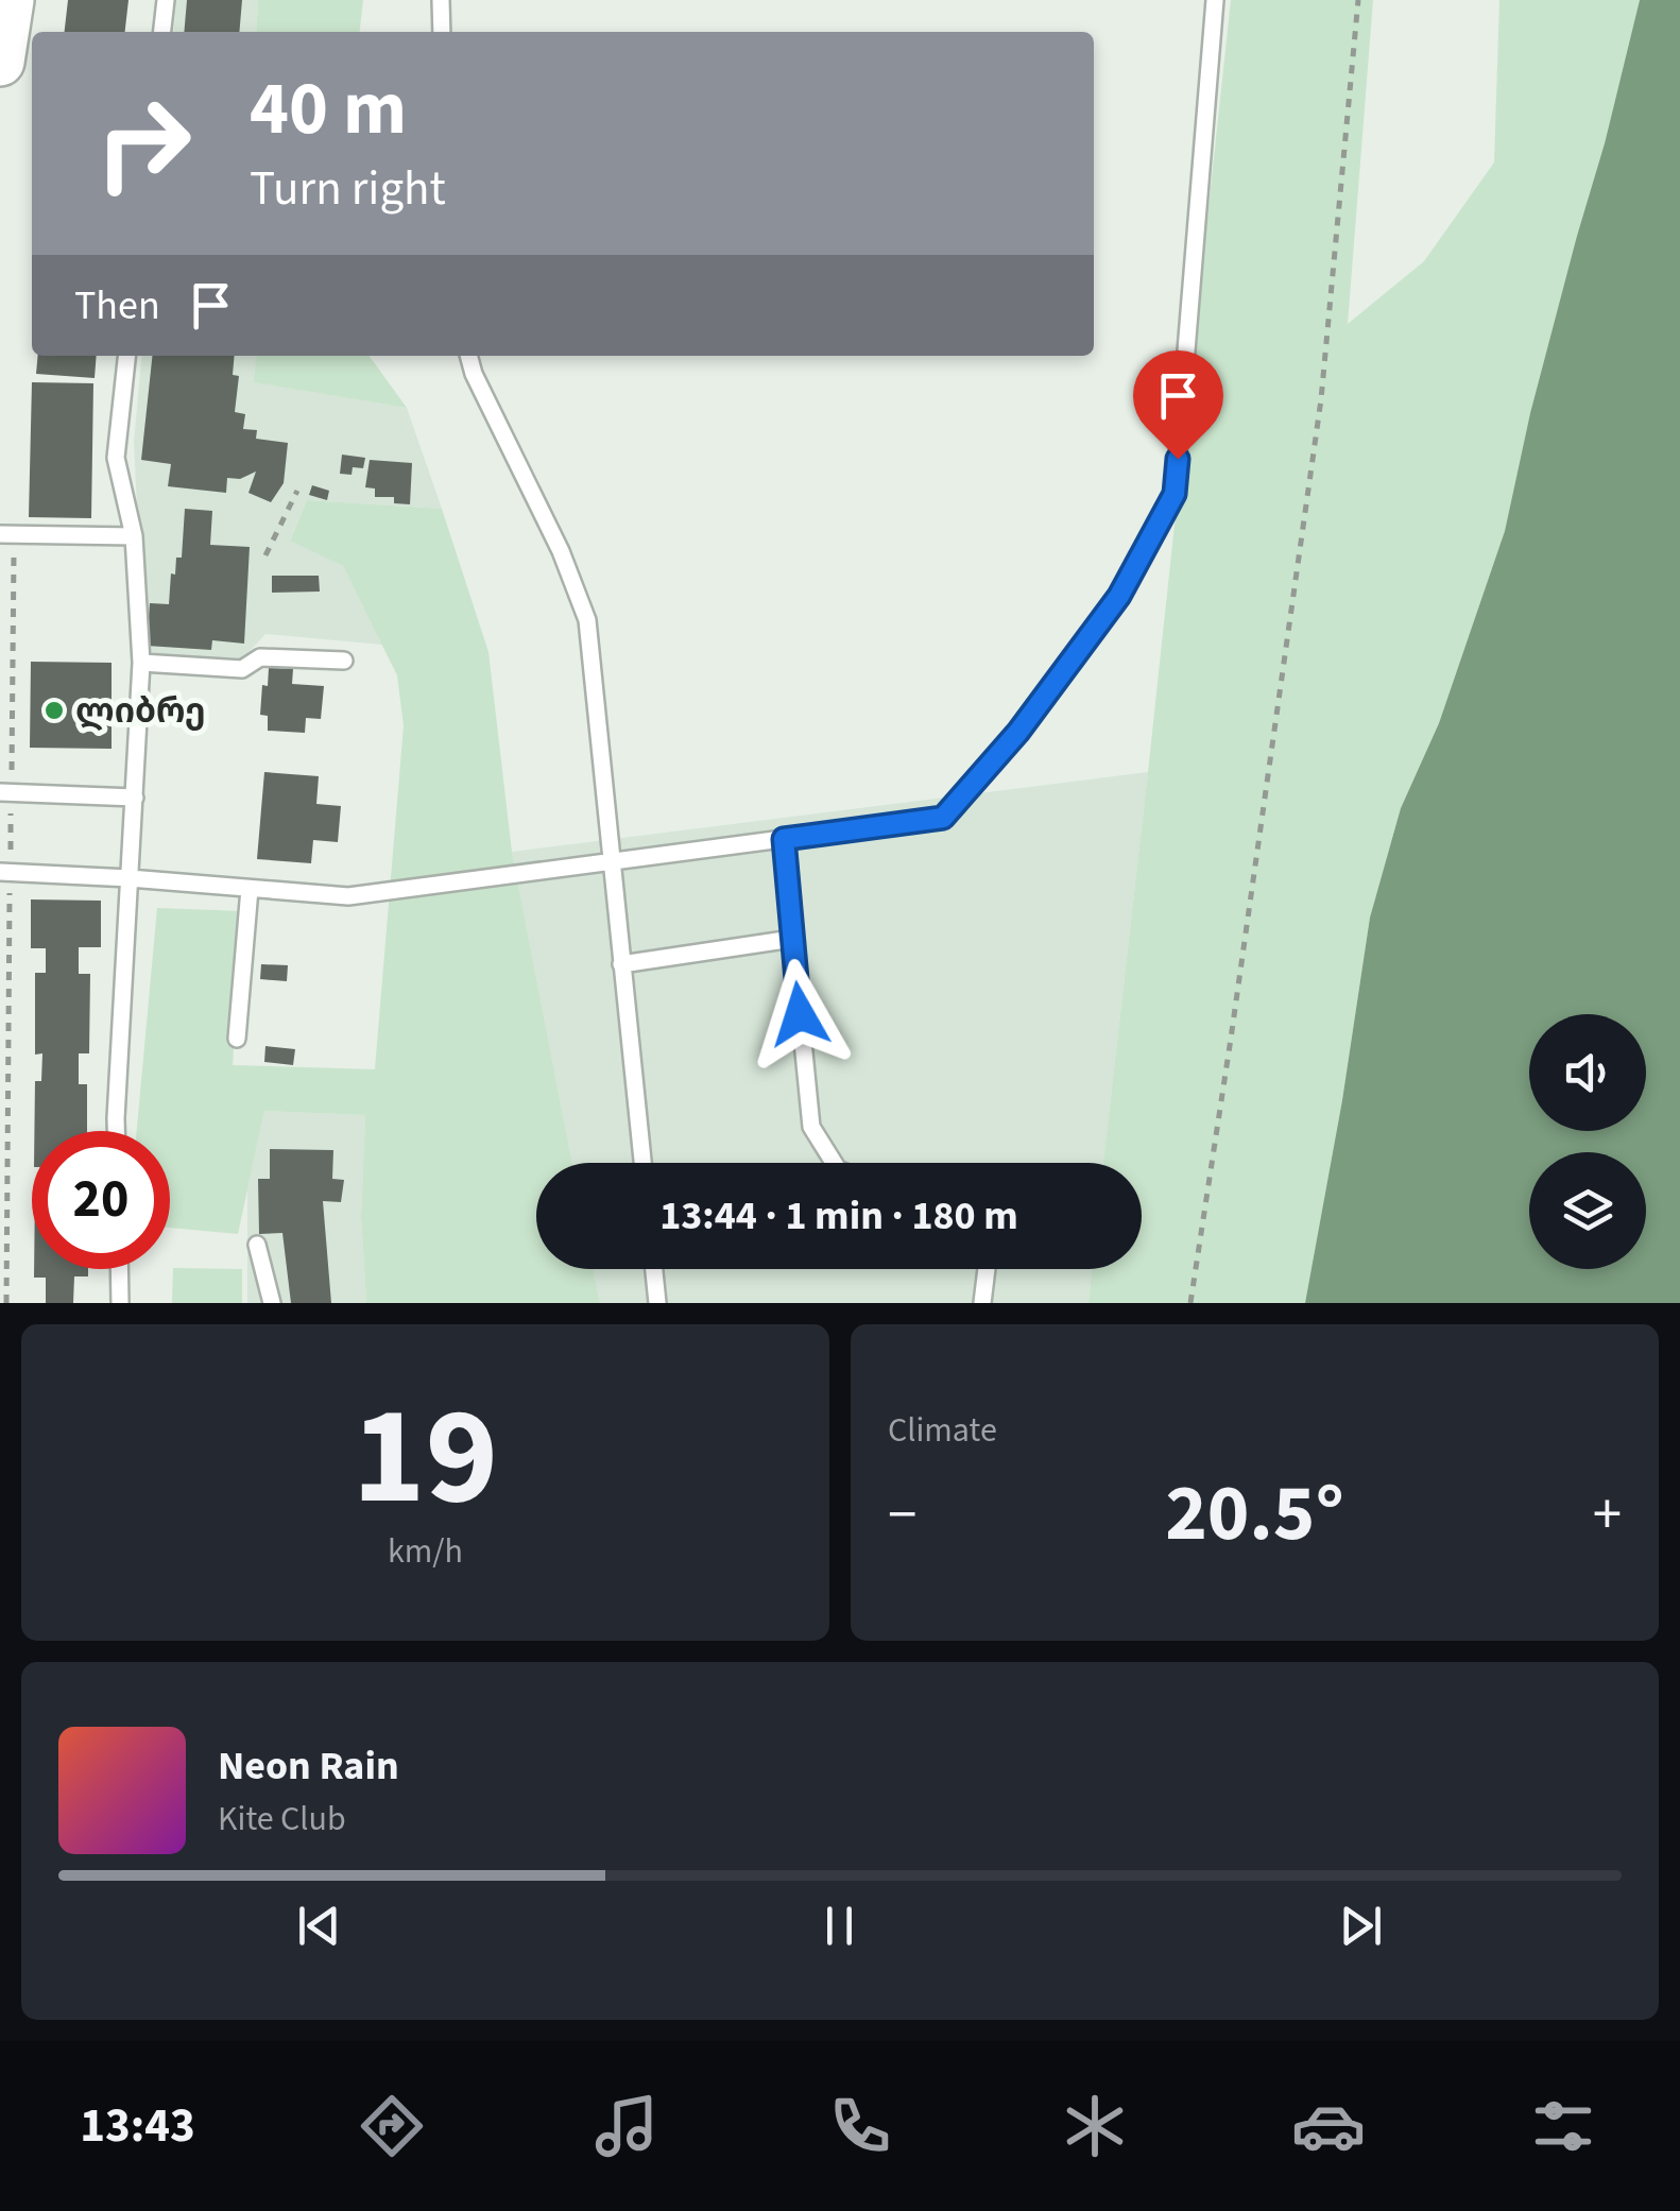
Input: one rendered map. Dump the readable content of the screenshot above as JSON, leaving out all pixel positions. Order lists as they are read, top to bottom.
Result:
{
  "places": ["ლიბრე"],
  "page": {
    "turn": ["40 m", "Turn right"],
    "then": "Then",
    "limit": "20",
    "trip": "13:44 · 1 min · 180 m",
    "tile": [
      ["19", "km/h"],
      "Climate"
    ],
    "heat": ["−", "20.5°", "+"],
    "song": ["Neon Rain", "Kite Club"],
    "tabs": "13:43"
  }
}
